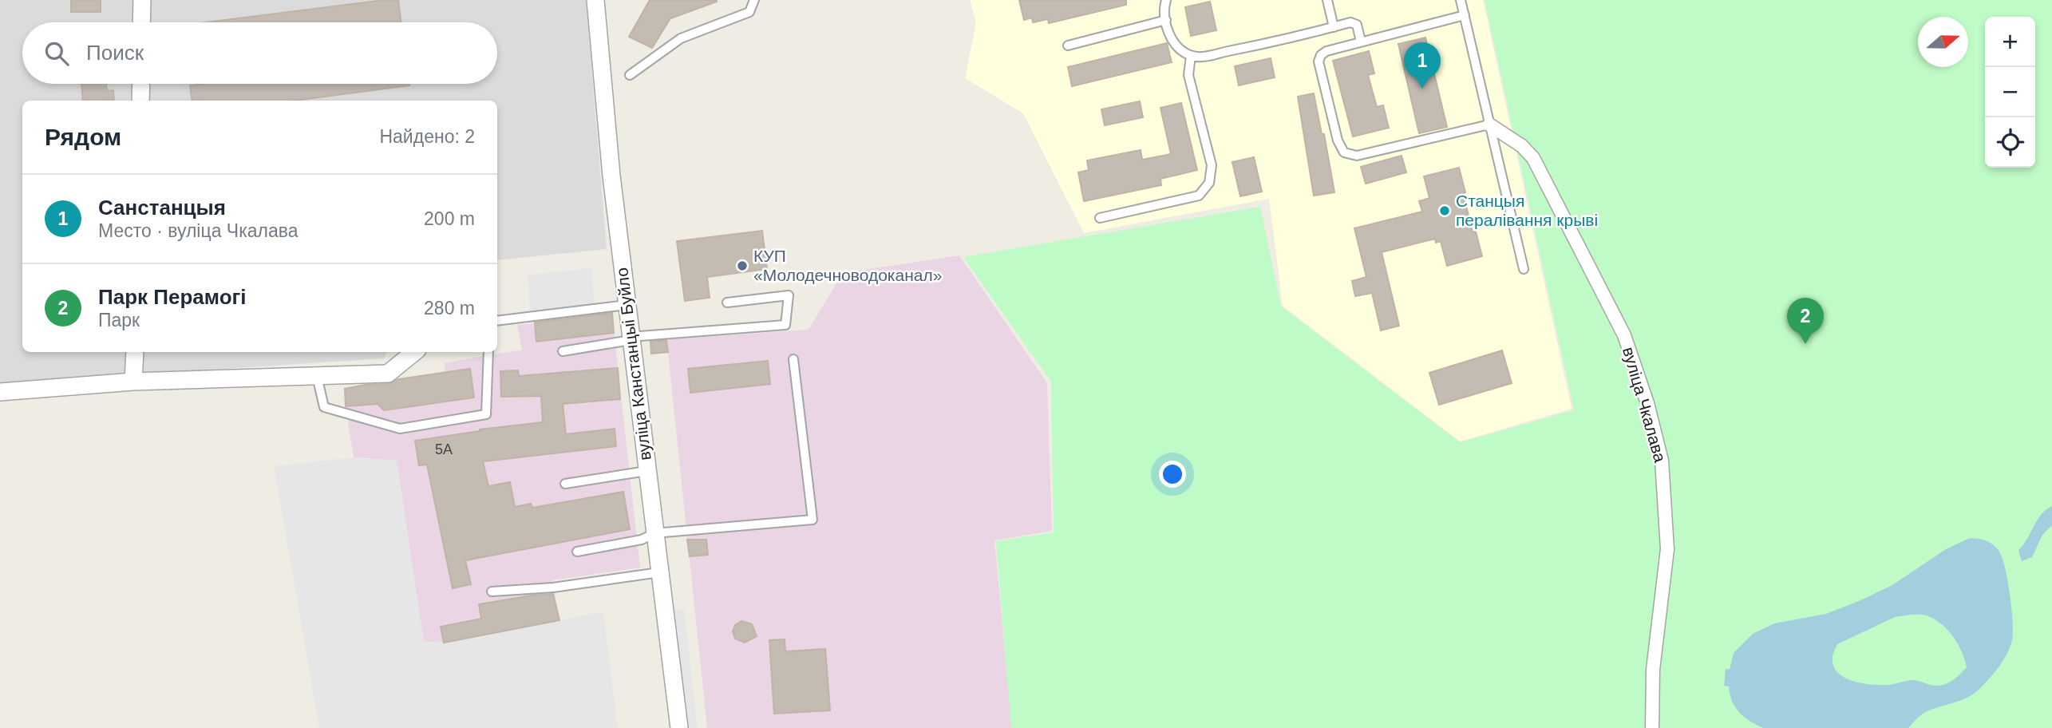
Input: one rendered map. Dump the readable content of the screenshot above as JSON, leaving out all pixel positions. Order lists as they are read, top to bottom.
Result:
{
  "streets": {
    "street": ["вуліца Канстанцыі Буйло", "вуліца Чкалава"]
  },
  "places": ["Станцыя пералівання крыві", "КУП «Молодечноводоканал»"],
  "house_numbers": ["5А"],
  "north": "right",
  "page": {
    "map_buttons": ["+", "−"],
    "search": "Поиск",
    "pins": ["1", "2"],
    "heading": ["Рядом", "Найдено: 2"],
    "list": [
      {
        "mark": "1",
        "name": "Санстанцыя",
        "note": "Место · вуліца Чкалава",
        "value": "200 m"
      },
      {
        "mark": "2",
        "name": "Парк Перамогі",
        "note": "Парк",
        "value": "280 m"
      }
    ]
  }
}
